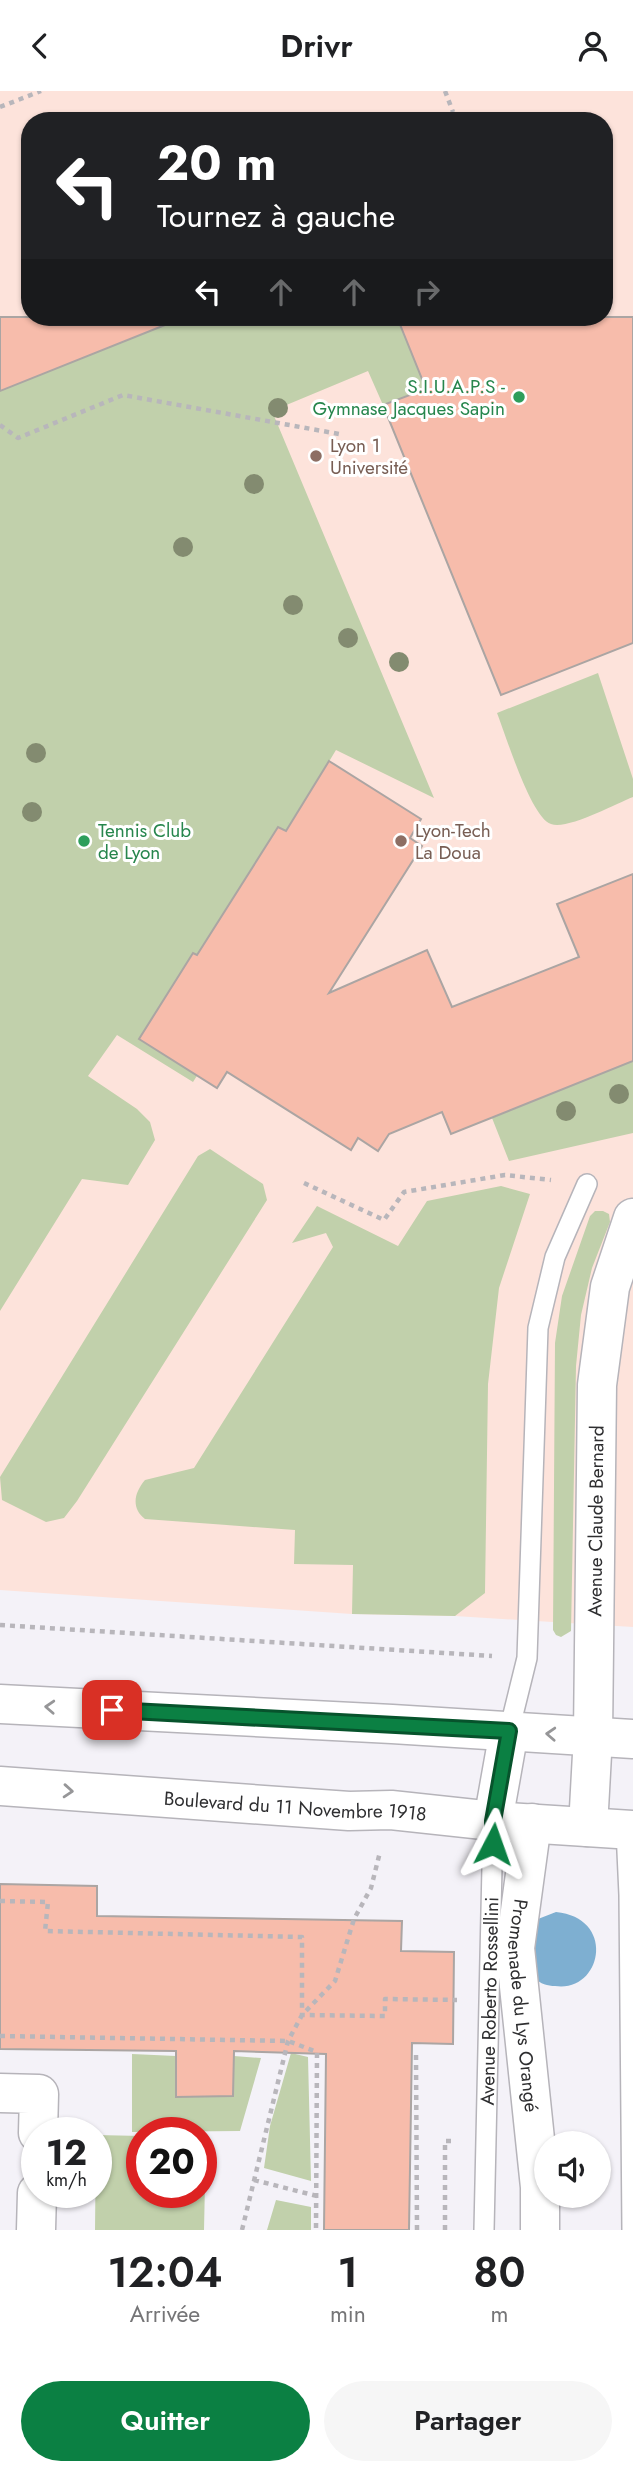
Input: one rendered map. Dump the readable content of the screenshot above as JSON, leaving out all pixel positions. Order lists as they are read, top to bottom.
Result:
{
  "streets": {
    "street": [
      "Avenue Claude Bernard",
      "Boulevard du 11 Novembre 1918",
      "Avenue Roberto Rossellini",
      "Promenade du Lys Orangé"
    ]
  },
  "crossings": [
    ["Avenue Claude Bernard", "Boulevard du 11 Novembre 1918"],
    ["Boulevard du 11 Novembre 1918", "Avenue Roberto Rossellini"],
    ["Boulevard du 11 Novembre 1918", "Promenade du Lys Orangé"]
  ],
  "places": [
    "S.I.U.A.P.S - Gymnase Jacques Sapin",
    "Lyon 1 Université",
    "Tennis Club de Lyon",
    "Lyon-Tech La Doua"
  ],
  "page": {
    "header": "Drivr",
    "turn": ["20 m", "Tournez à gauche"],
    "speed": "12 km/h",
    "limit": "20",
    "eta": [
      "12:04",
      "Arrivée",
      "1",
      "min",
      "80",
      "m"
    ],
    "buttons": ["Quitter", "Partager"]
  }
}
